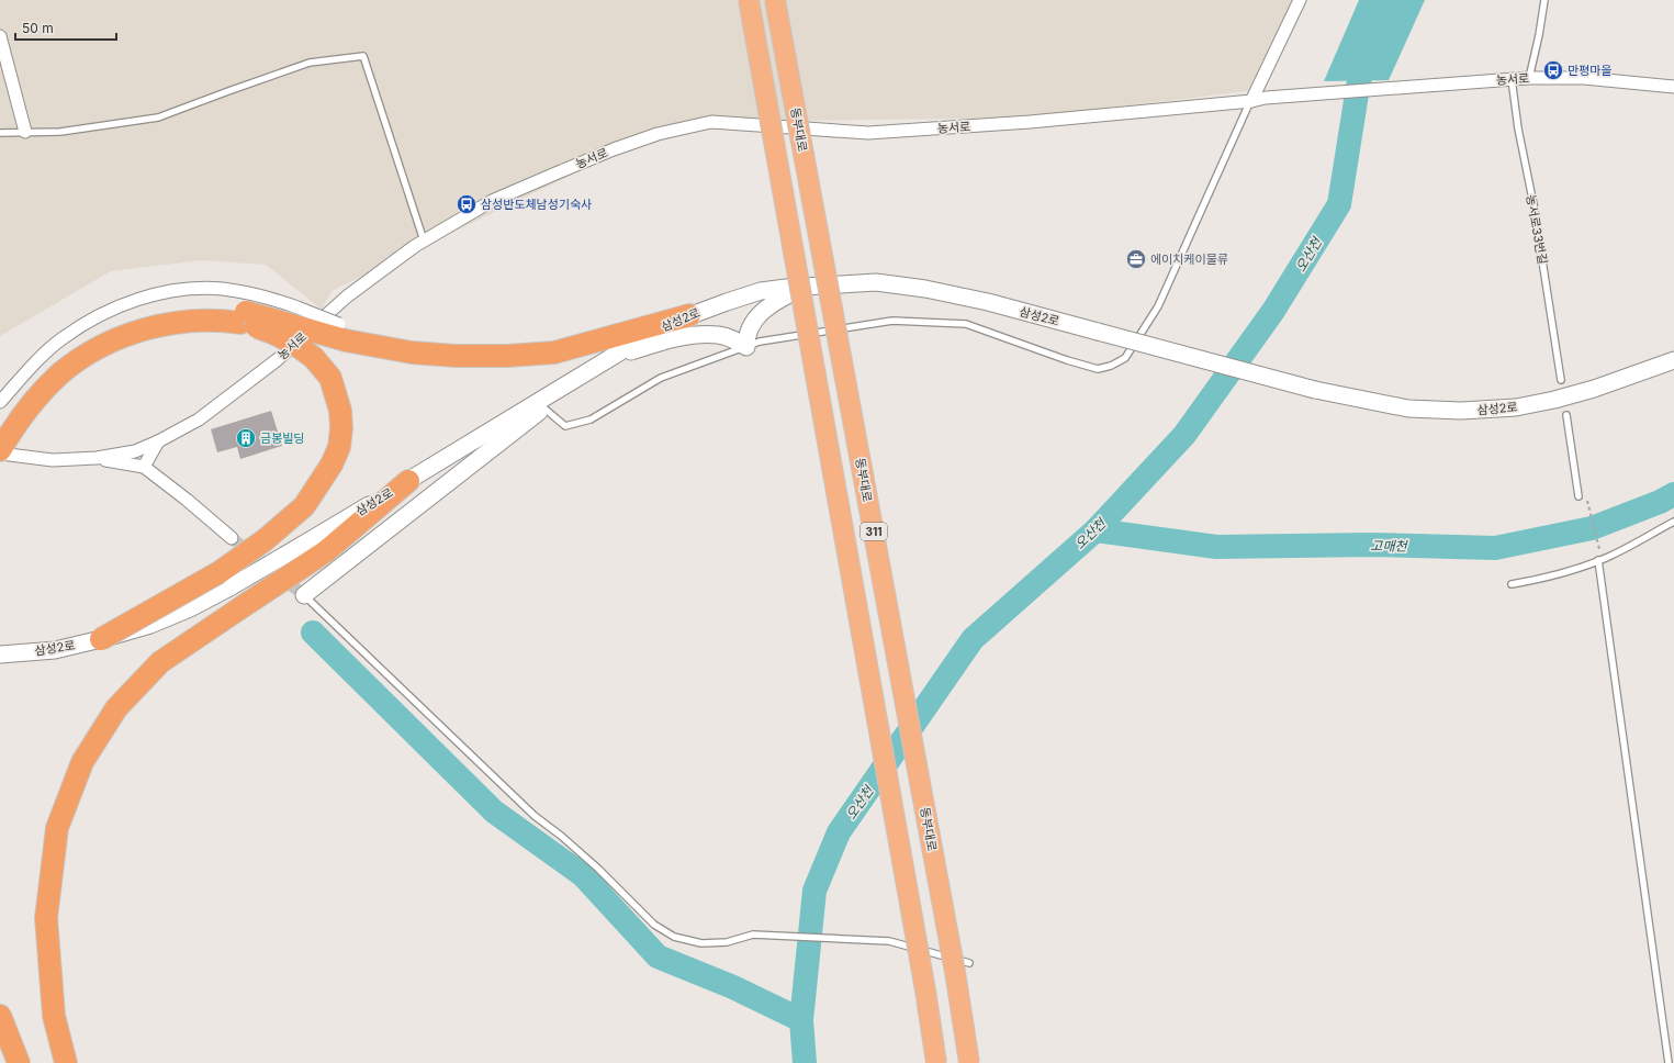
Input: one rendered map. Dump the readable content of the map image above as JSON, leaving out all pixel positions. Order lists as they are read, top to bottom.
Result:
{
  "streets": {
    "highway": ["동부대로", "311"],
    "main road": ["삼성2로"],
    "street": ["농서로"],
    "lane": ["농서로33번길"]
  },
  "crossings": [
    ["농서로", "농서로33번길"]
  ],
  "water": ["오산천", "고매천"],
  "places": {
    "bus stop": ["만평마을", "삼성반도체남성기숙사"],
    "office": ["에이치케이물류"],
    "building": ["금봉빌딩"]
  },
  "scale_bar": "50 m"
}
